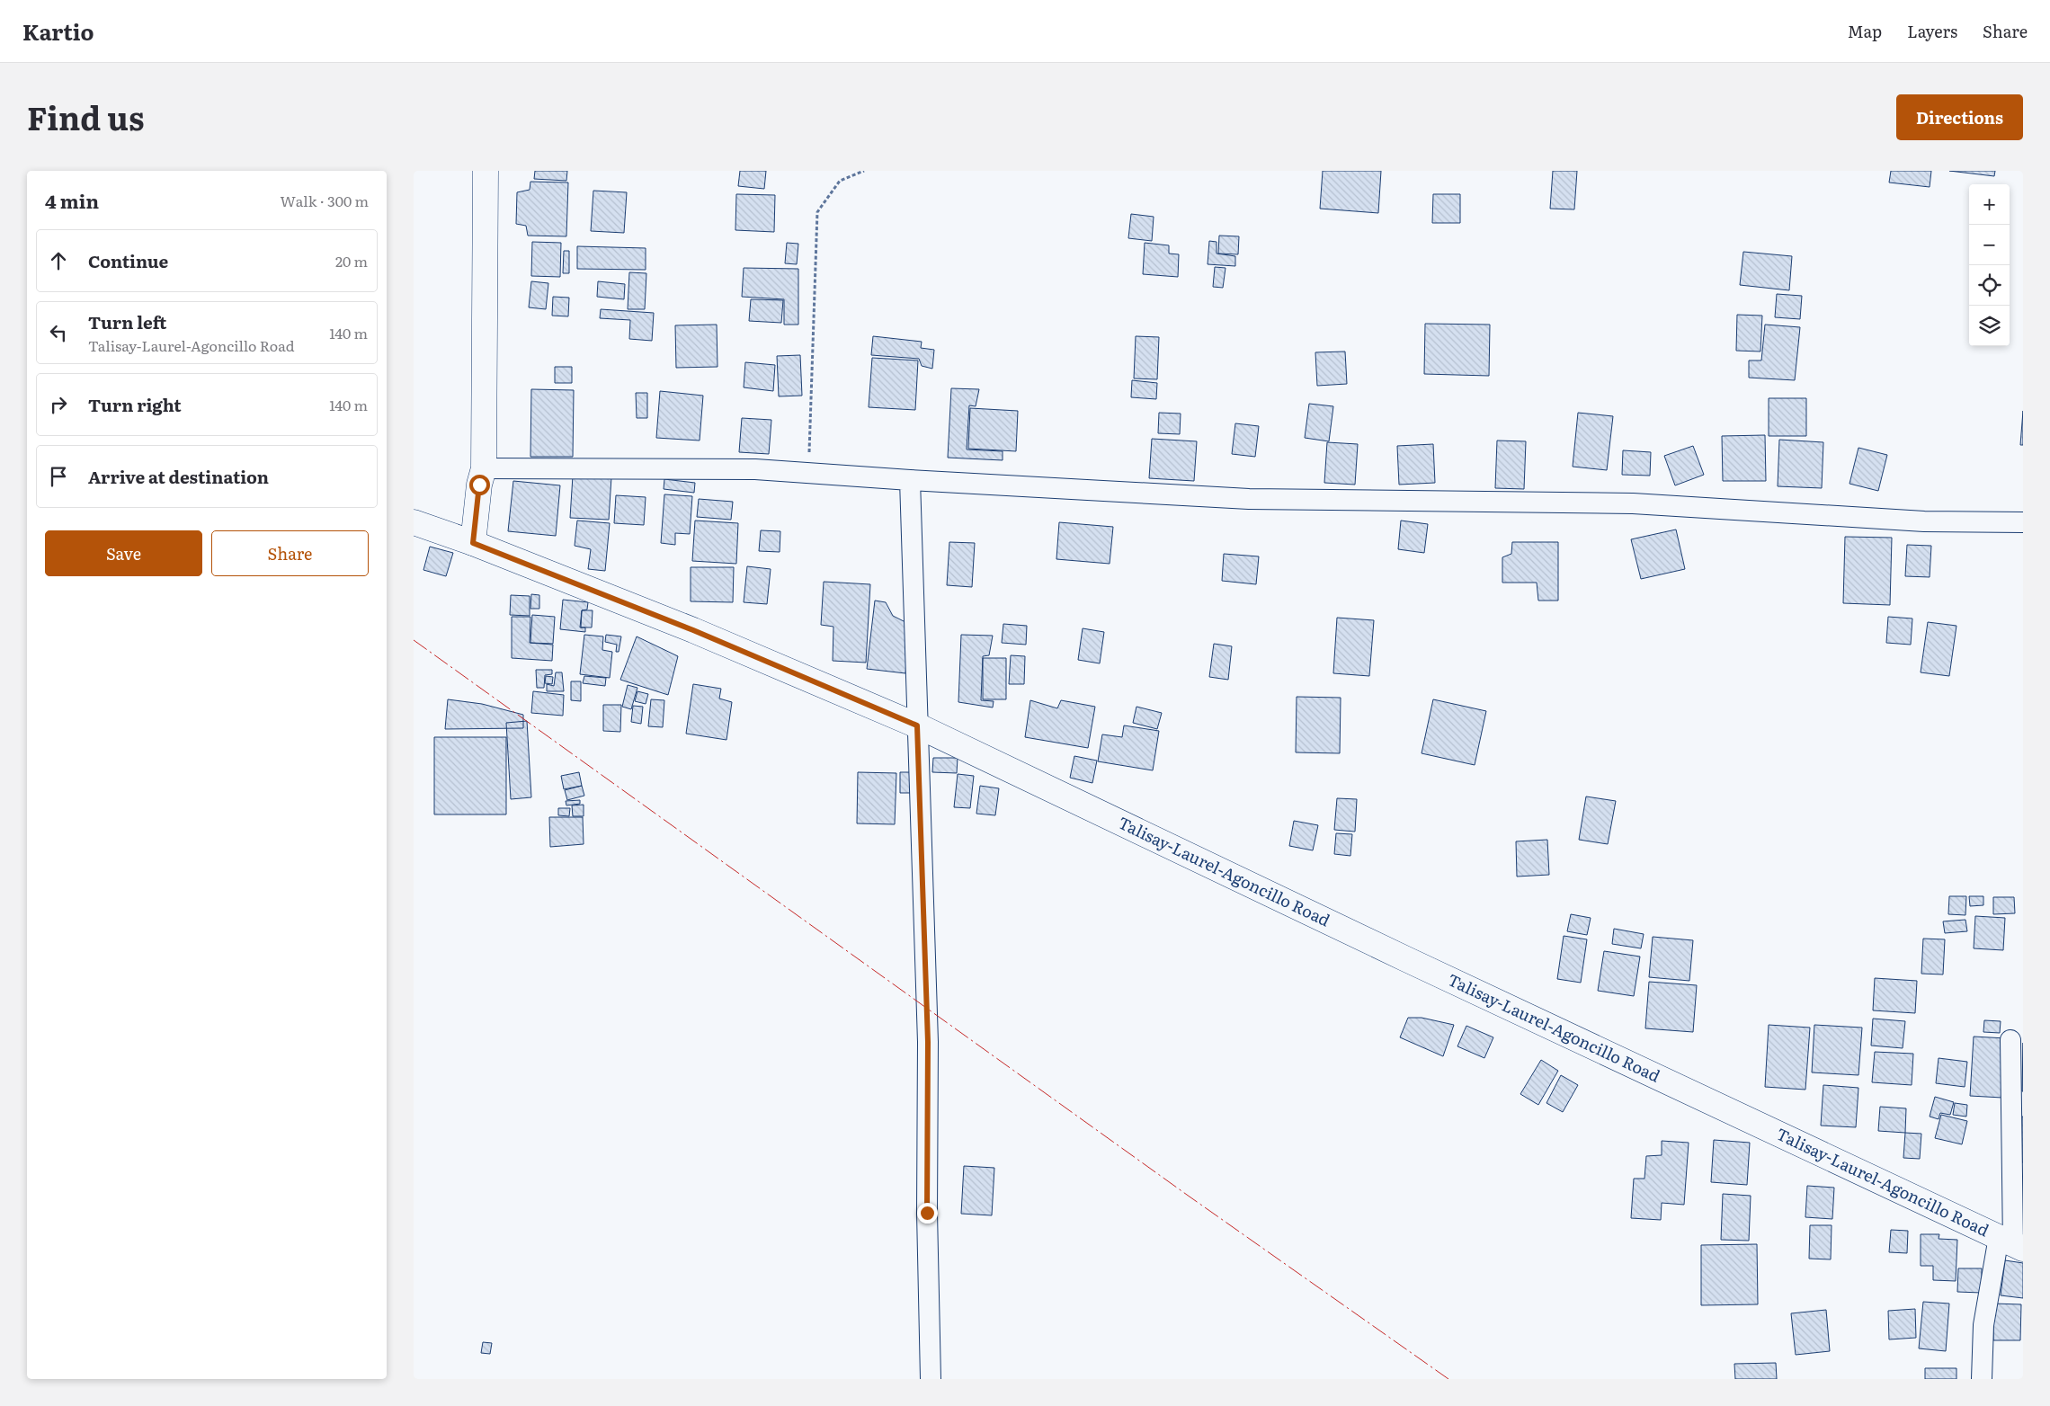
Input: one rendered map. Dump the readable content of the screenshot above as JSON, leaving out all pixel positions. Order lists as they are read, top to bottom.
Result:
{
  "streets": {
    "main road": ["Talisay-Laurel-Agoncillo Road"]
  },
  "page": {
    "header": "Kartio",
    "nav": ["Map", "Layers", "Share"],
    "title": "Find us",
    "buttons": [
      "Directions",
      ["Save", "Share"]
    ],
    "heading": ["4 min", "Walk · 300 m"],
    "map_buttons": ["+", "−"],
    "list": [
      ["Continue", "20 m"],
      ["Turn left", "Talisay-Laurel-Agoncillo Road", "140 m"],
      ["Turn right", "140 m"],
      "Arrive at destination"
    ]
  }
}
